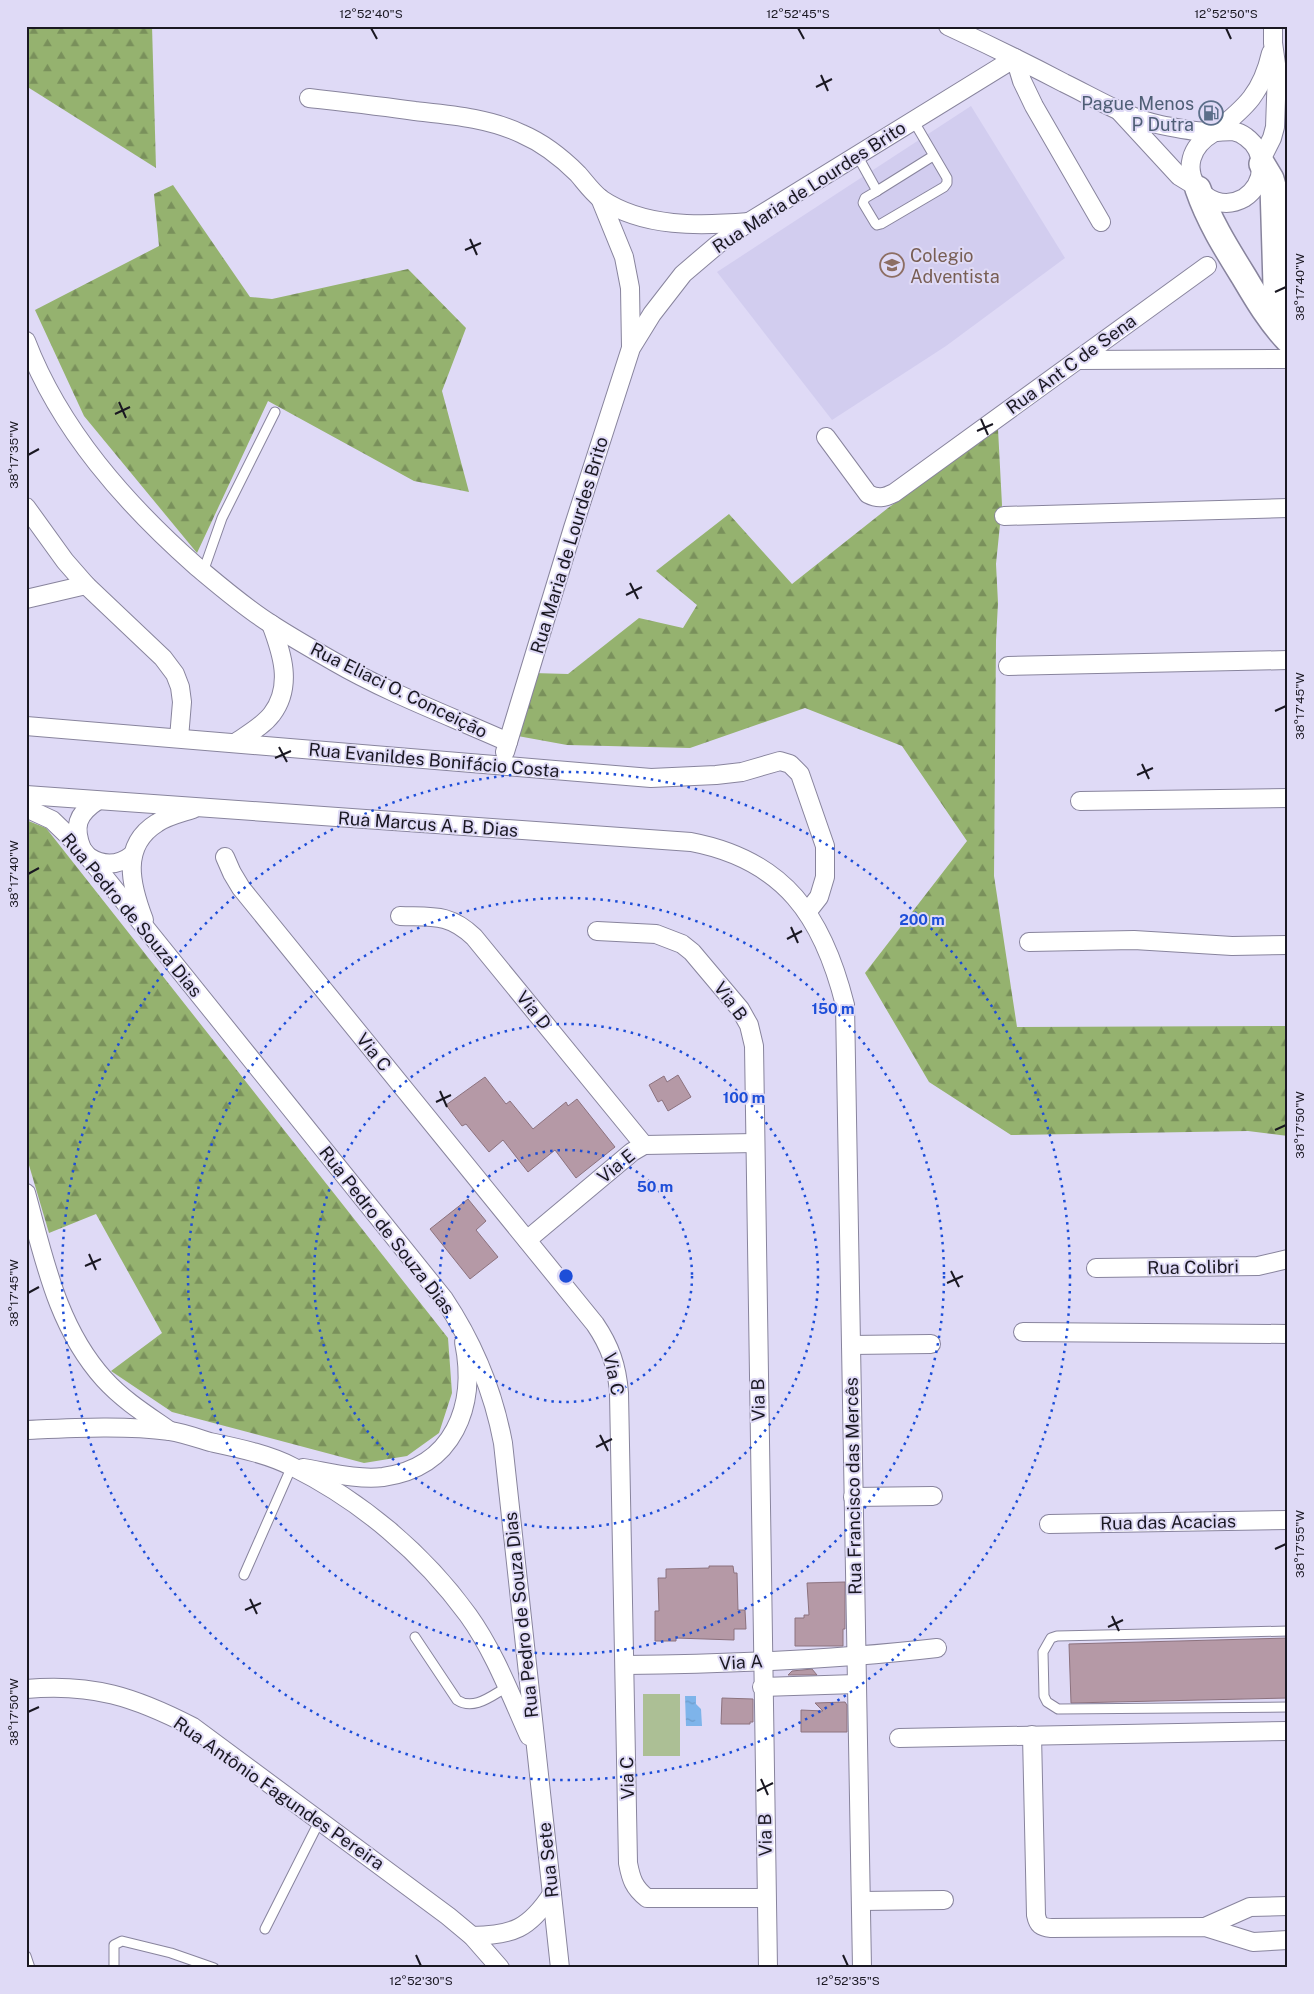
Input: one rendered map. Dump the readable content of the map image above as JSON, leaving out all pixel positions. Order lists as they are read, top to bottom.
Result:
{
  "streets": {
    "street": [
      "Rua Maria de Lourdes Brito",
      "Rua Ant C de Sena",
      "Rua Eliaci O. Conceição",
      "Rua Evanildes Bonifácio Costa",
      "Rua Marcus A. B. Dias",
      "Rua Pedro de Souza Dias",
      "Via B",
      "Via D",
      "Via C",
      "Via E",
      "Rua Colibri",
      "Rua Francisco das Mercês",
      "Rua das Acacias",
      "Via A",
      "Rua Antônio Fagundes Pereira",
      "Rua Sete"
    ]
  },
  "crossings": [
    ["Rua Maria de Lourdes Brito", "Rua Eliaci O. Conceição"],
    ["Rua Eliaci O. Conceição", "Rua Evanildes Bonifácio Costa"],
    ["Rua Evanildes Bonifácio Costa", "Rua Marcus A. B. Dias"],
    ["Rua Marcus A. B. Dias", "Rua Pedro de Souza Dias"],
    ["Rua Marcus A. B. Dias", "Rua Francisco das Mercês"],
    ["Rua Pedro de Souza Dias", "Rua Sete"],
    ["Via B", "Via C"],
    ["Via B", "Via E"],
    ["Via B", "Via A"],
    ["Via D", "Via E"],
    ["Via C", "Via E"],
    ["Via C", "Via A"],
    ["Rua Francisco das Mercês", "Via A"]
  ],
  "places": {
    "fuel station": ["Pague Menos P Dutra"],
    "school or university": ["Colegio Adventista"]
  },
  "coordinates": [
    "12°52'40\"S",
    "12°52'45\"S",
    "12°52'50\"S",
    "38°17'40\"W",
    "38°17'35\"W",
    "38°17'45\"W",
    "38°17'50\"W",
    "38°17'55\"W",
    "12°52'30\"S",
    "12°52'35\"S"
  ],
  "rings": [
    "200 m",
    "150 m",
    "100 m",
    "50 m"
  ]
}
